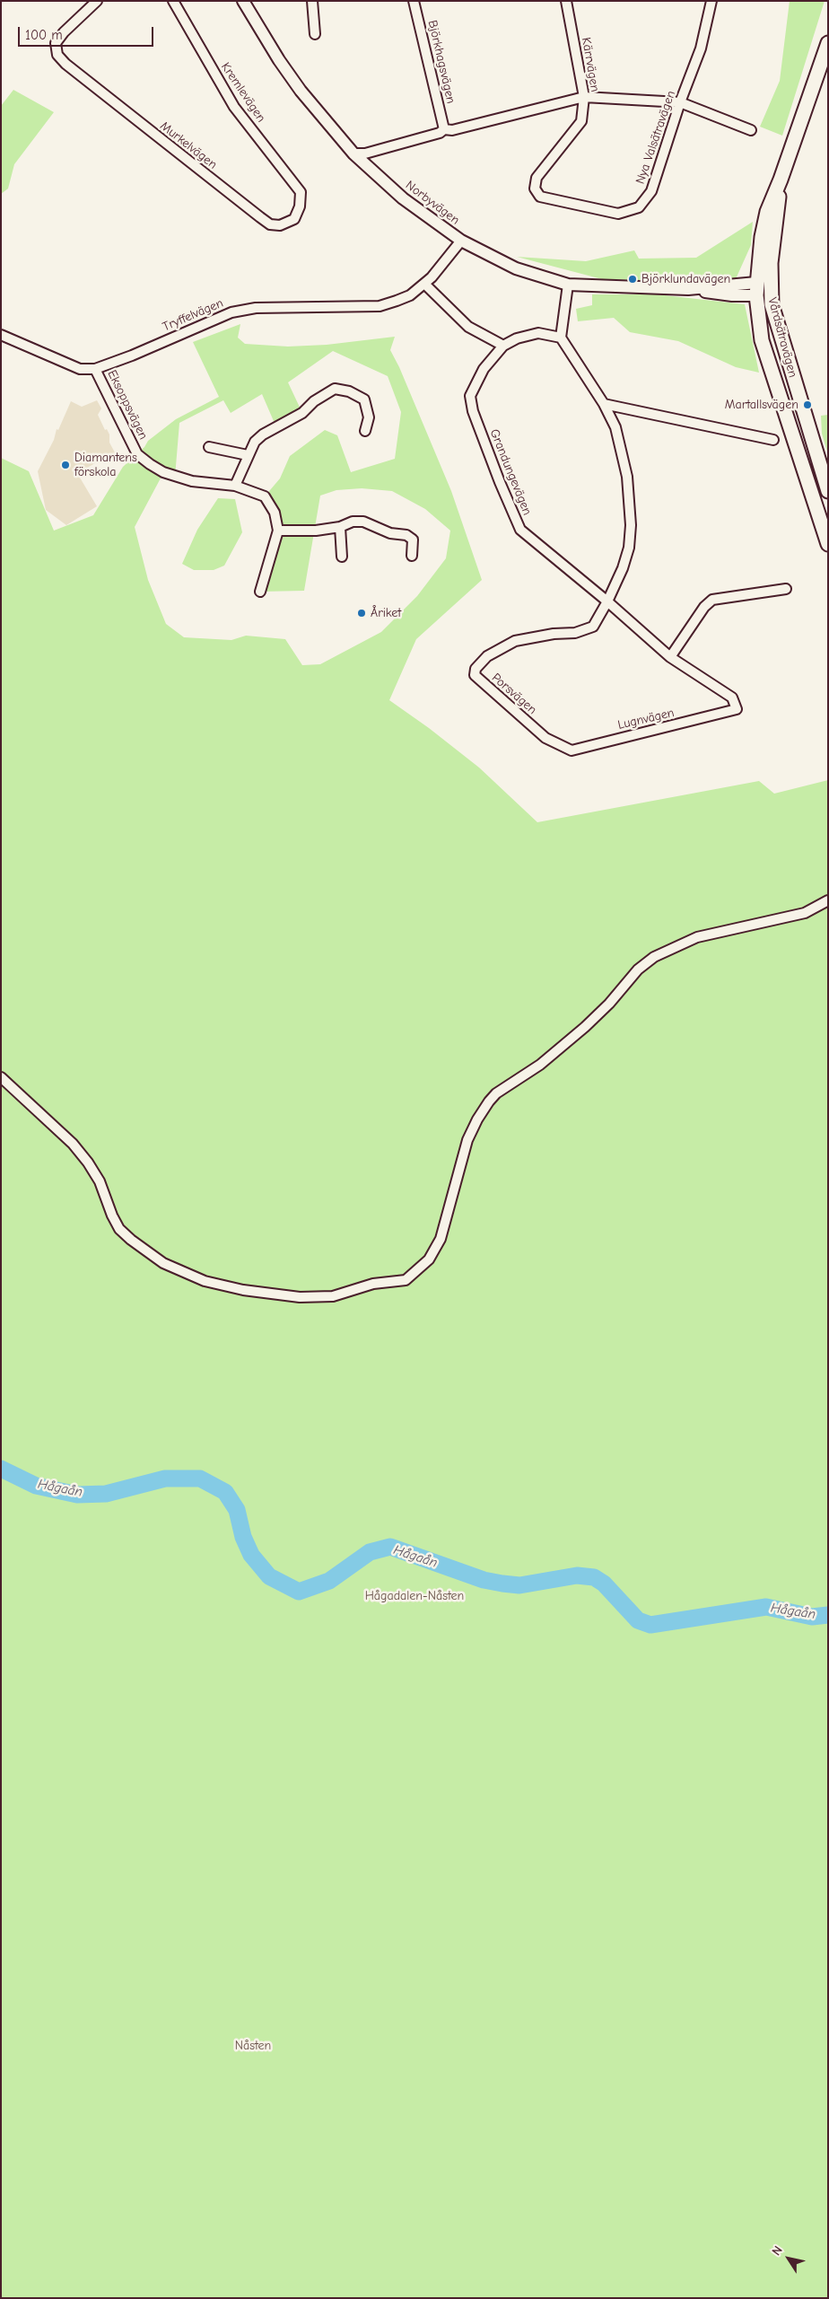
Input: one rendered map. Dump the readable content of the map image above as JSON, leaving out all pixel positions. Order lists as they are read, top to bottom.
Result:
{
  "streets": {
    "main road": ["Vårdsätravägen"],
    "street": [
      "Björkhagsvägen",
      "Kärrvägen",
      "Kremlevägen",
      "Nya Valsätravägen",
      "Murkelvägen",
      "Norbyvägen",
      "Tryffelvägen",
      "Eksoppsvägen",
      "Grandungevägen",
      "Porsvägen",
      "Lugnvägen"
    ]
  },
  "crossings": [
    ["Kärrvägen", "Nya Valsätravägen"],
    ["Kremlevägen", "Murkelvägen"],
    ["Norbyvägen", "Tryffelvägen"],
    ["Norbyvägen", "Vårdsätravägen"],
    ["Tryffelvägen", "Eksoppsvägen"],
    ["Grandungevägen", "Porsvägen"],
    ["Grandungevägen", "Lugnvägen"],
    ["Porsvägen", "Lugnvägen"]
  ],
  "water": ["Hågaån"],
  "parks": ["Hågadalen-Nåsten", "Nåsten"],
  "places": [
    "Björklundavägen",
    "Martallsvägen",
    "Diamantens förskola",
    "Åriket"
  ],
  "scale_bar": "100 m",
  "north": "top left"
}
